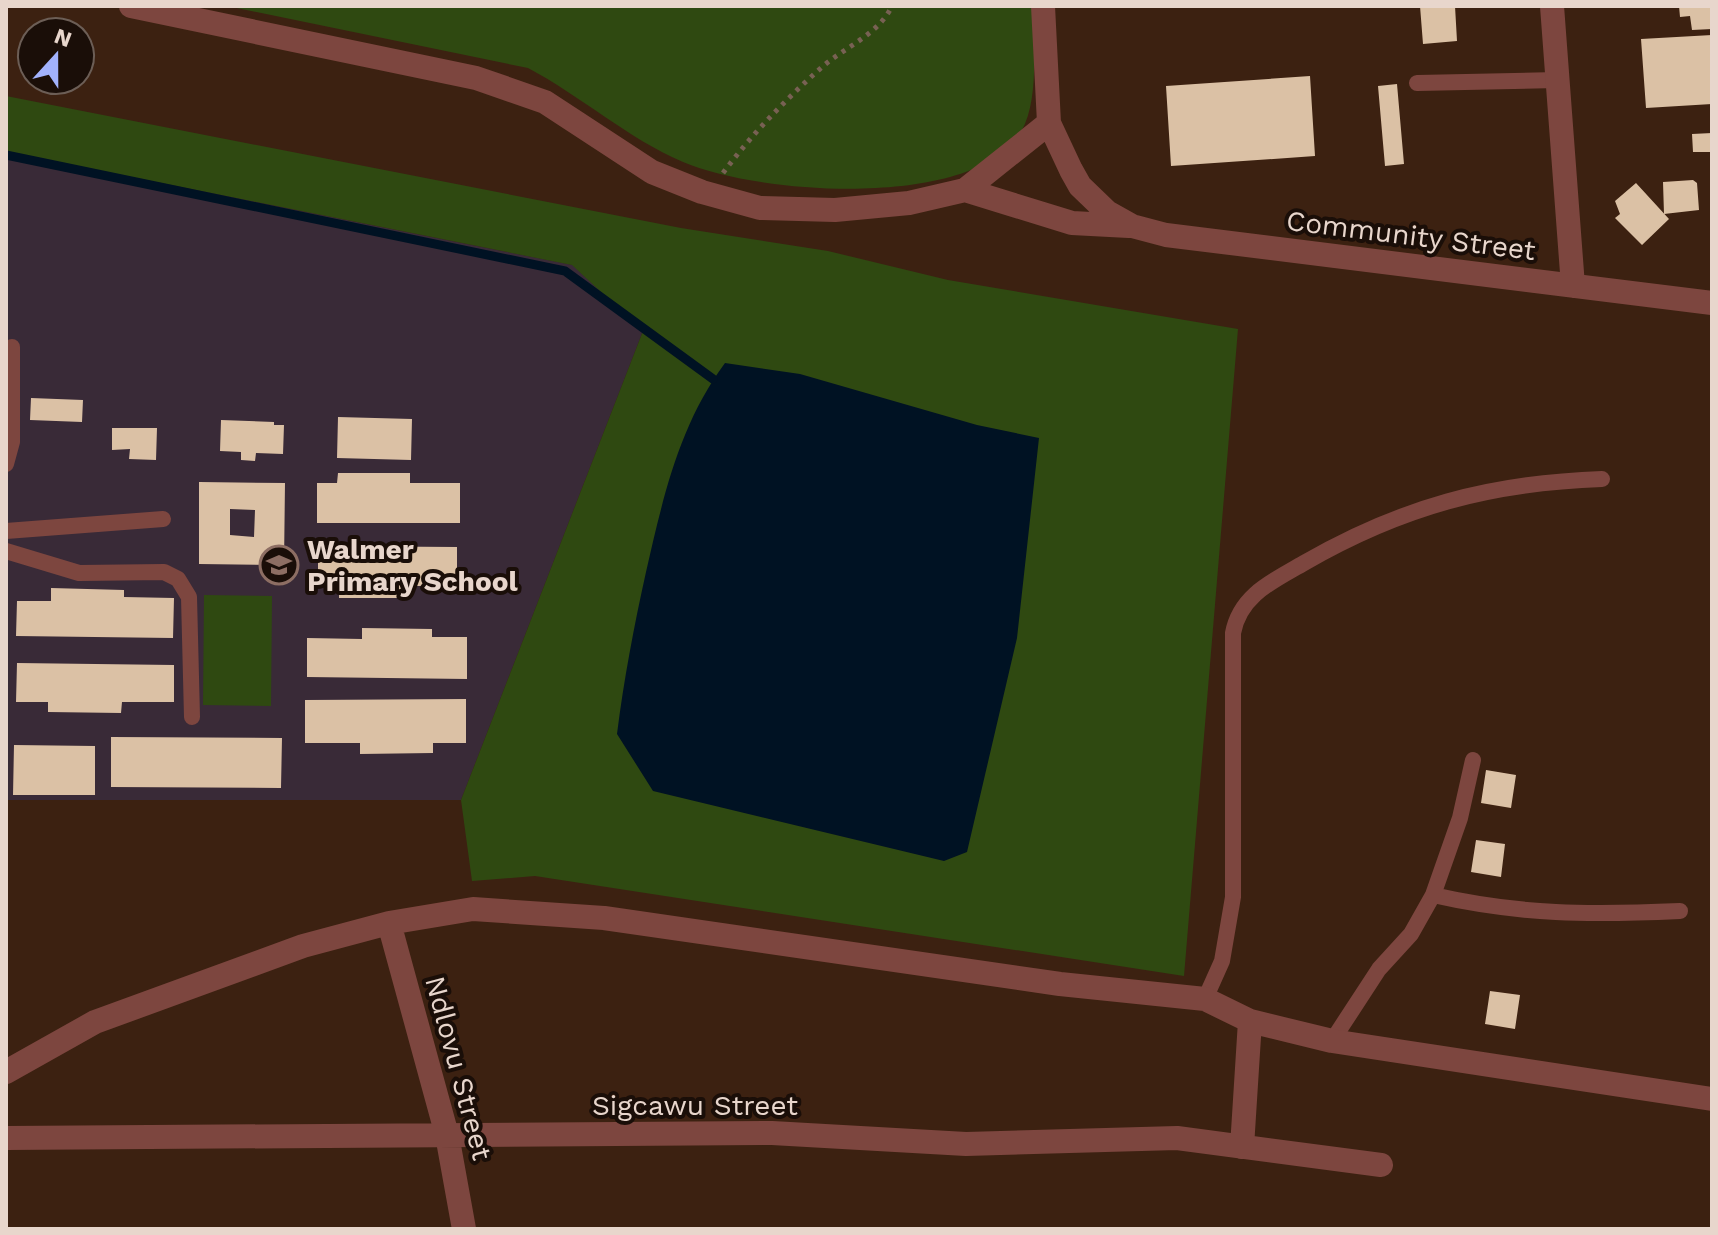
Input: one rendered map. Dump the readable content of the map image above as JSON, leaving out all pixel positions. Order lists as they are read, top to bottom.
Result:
{
  "streets": {
    "street": ["Community Street", "Ndlovu Street", "Sigcawu Street"]
  },
  "crossings": [
    ["Ndlovu Street", "Sigcawu Street"]
  ],
  "places": {
    "school or university": ["Walmer Primary School"]
  },
  "north": "top"
}
